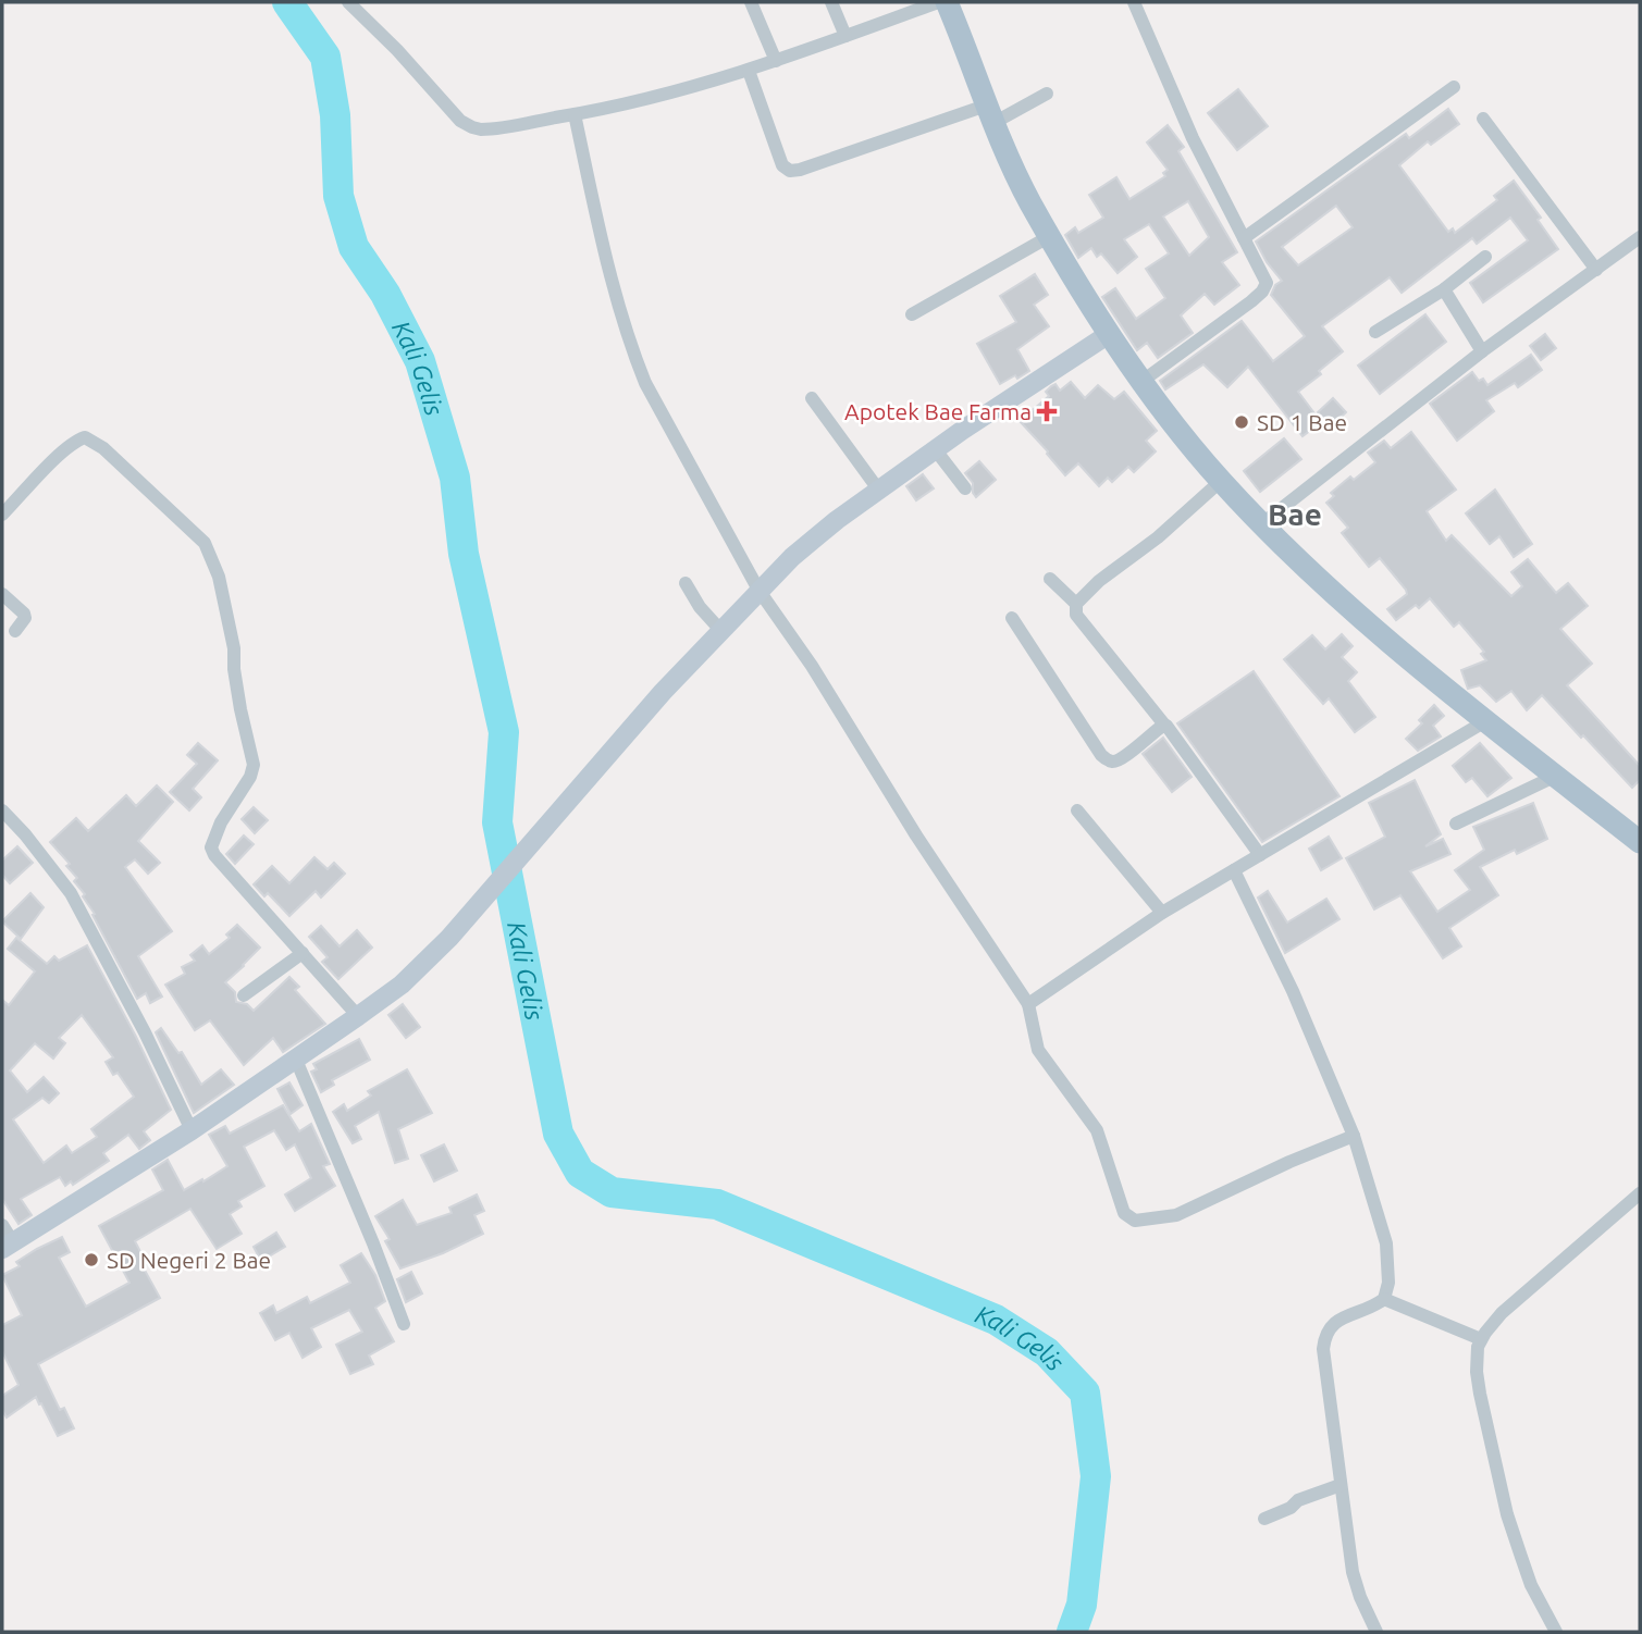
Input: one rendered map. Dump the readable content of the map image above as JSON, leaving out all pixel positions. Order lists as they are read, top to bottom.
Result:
{
  "districts": ["Bae"],
  "water": ["Kali Gelis"],
  "places": {
    "health": ["Apotek Bae Farma"],
    "other": ["SD 1 Bae", "SD Negeri 2 Bae"]
  }
}
